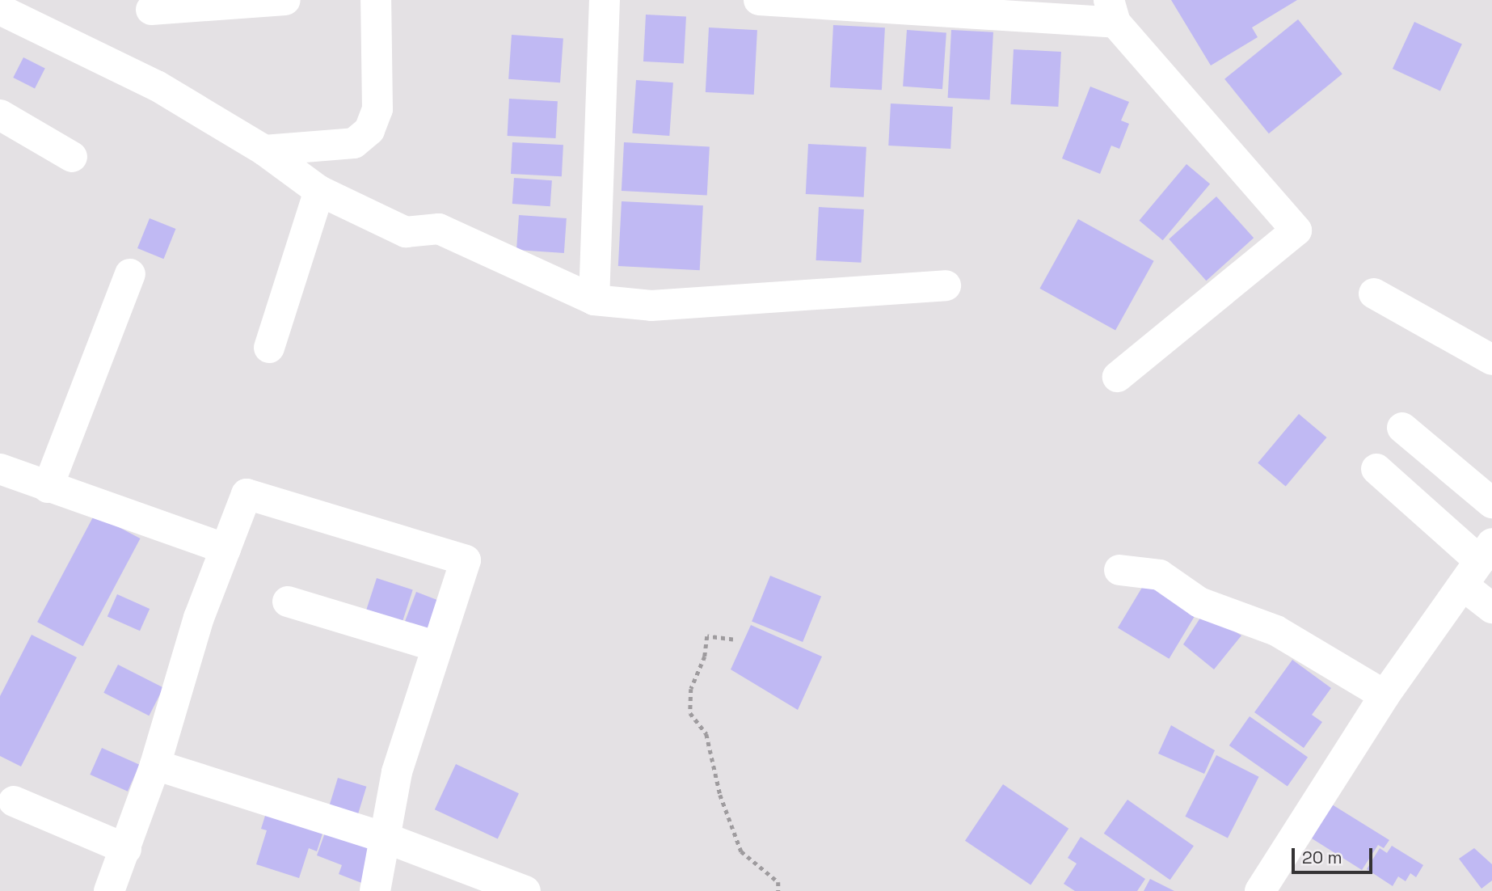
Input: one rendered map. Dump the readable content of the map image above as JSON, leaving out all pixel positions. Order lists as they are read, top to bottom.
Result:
{
  "scale_bar": "20 m"
}
